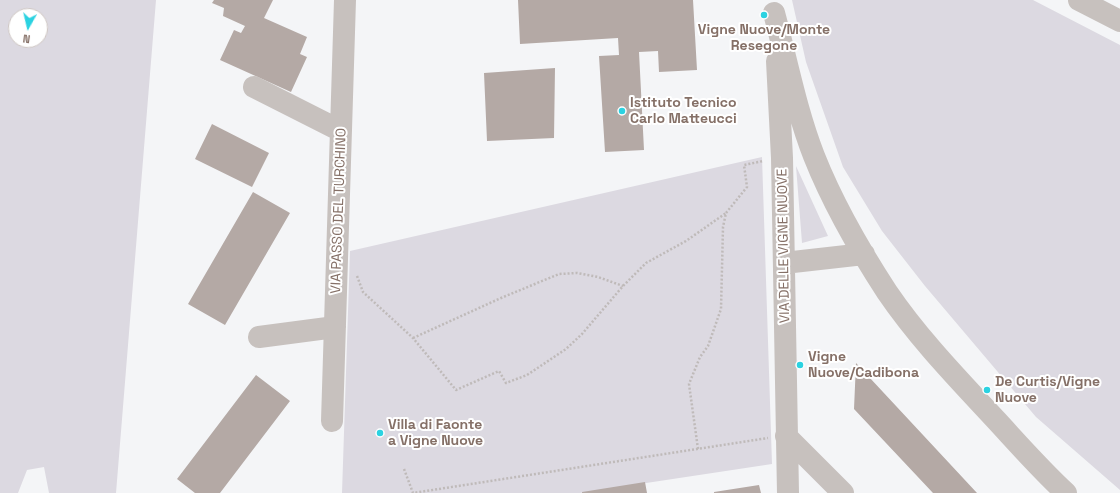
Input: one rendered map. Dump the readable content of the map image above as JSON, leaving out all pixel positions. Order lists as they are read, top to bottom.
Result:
{
  "streets": {
    "street": ["VIA PASSO DEL TURCHINO", "VIA DELLE VIGNE NUOVE"]
  },
  "places": [
    "Vigne Nuove/Monte Resegone",
    "Istituto Tecnico Carlo Matteucci",
    "Vigne Nuove/Cadibona",
    "De Curtis/Vigne Nuove",
    "Villa di Faonte a Vigne Nuove"
  ],
  "north": "bottom"
}
